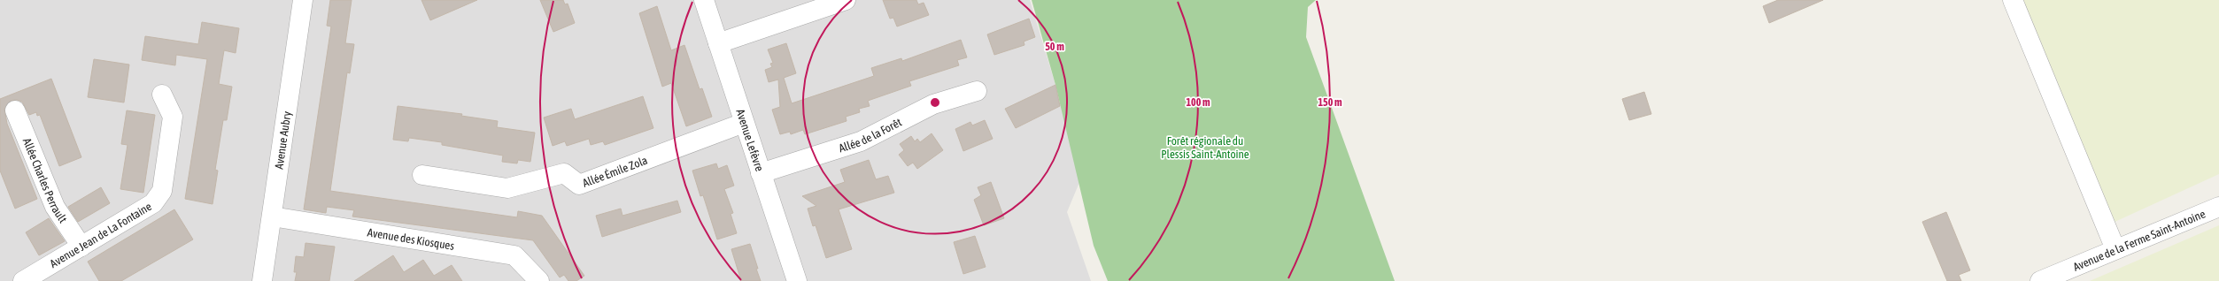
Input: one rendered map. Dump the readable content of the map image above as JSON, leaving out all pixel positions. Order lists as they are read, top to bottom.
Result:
{
  "streets": {
    "street": [
      "Allée de la Forêt",
      "Avenue Aubry",
      "Avenue Lefèvre",
      "Allée Émile Zola",
      "Allée Charles Perrault",
      "Avenue Jean de La Fontaine",
      "Avenue des Kiosques",
      "Avenue de la Ferme Saint-Antoine"
    ]
  },
  "crossings": [
    ["Allée de la Forêt", "Avenue Lefèvre"],
    ["Avenue Aubry", "Avenue des Kiosques"],
    ["Avenue Lefèvre", "Allée Émile Zola"],
    ["Allée Charles Perrault", "Avenue Jean de La Fontaine"]
  ],
  "parks": ["Forêt régionale du Plessis Saint-Antoine"],
  "rings": ["50 m", "100 m", "150 m"]
}
